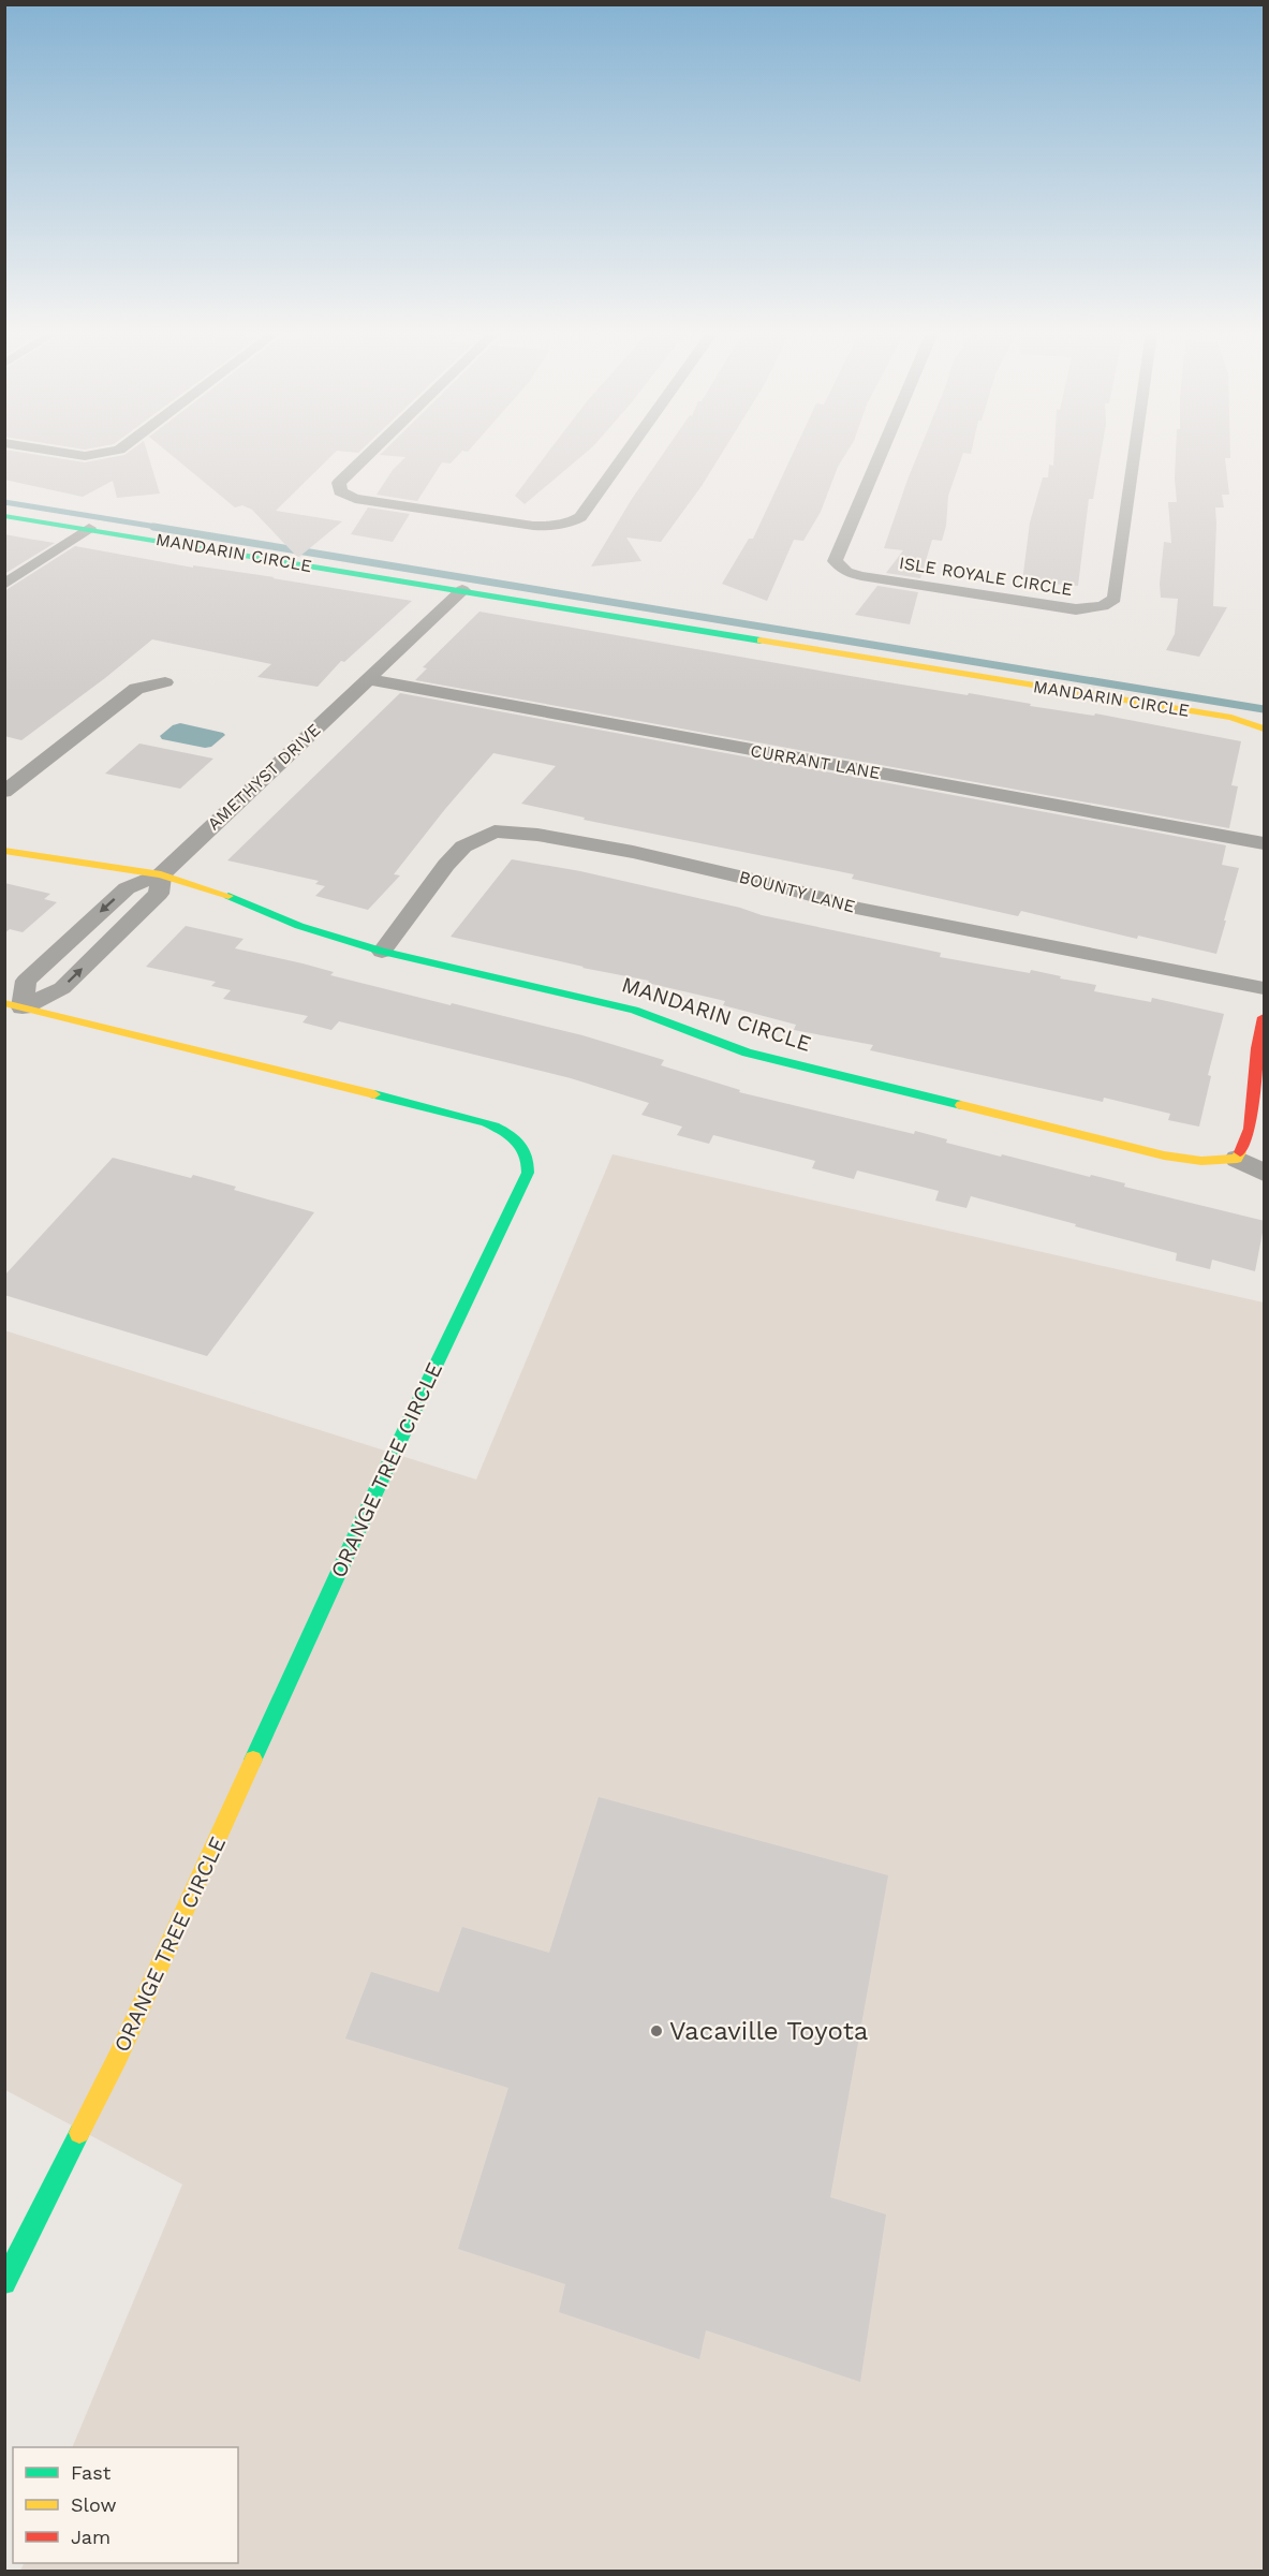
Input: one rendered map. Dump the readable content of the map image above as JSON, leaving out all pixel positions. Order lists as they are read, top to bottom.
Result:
{
  "streets": {
    "street": [
      "MANDARIN CIRCLE",
      "ISLE ROYALE CIRCLE",
      "CURRANT LANE",
      "AMETHYST DRIVE",
      "BOUNTY LANE",
      "ORANGE TREE CIRCLE"
    ]
  },
  "crossings": [
    ["MANDARIN CIRCLE", "AMETHYST DRIVE"],
    ["MANDARIN CIRCLE", "BOUNTY LANE"],
    ["CURRANT LANE", "AMETHYST DRIVE"],
    ["AMETHYST DRIVE", "ORANGE TREE CIRCLE"]
  ],
  "places": ["Vacaville Toyota"],
  "legend": ["Fast", "Slow", "Jam"]
}
